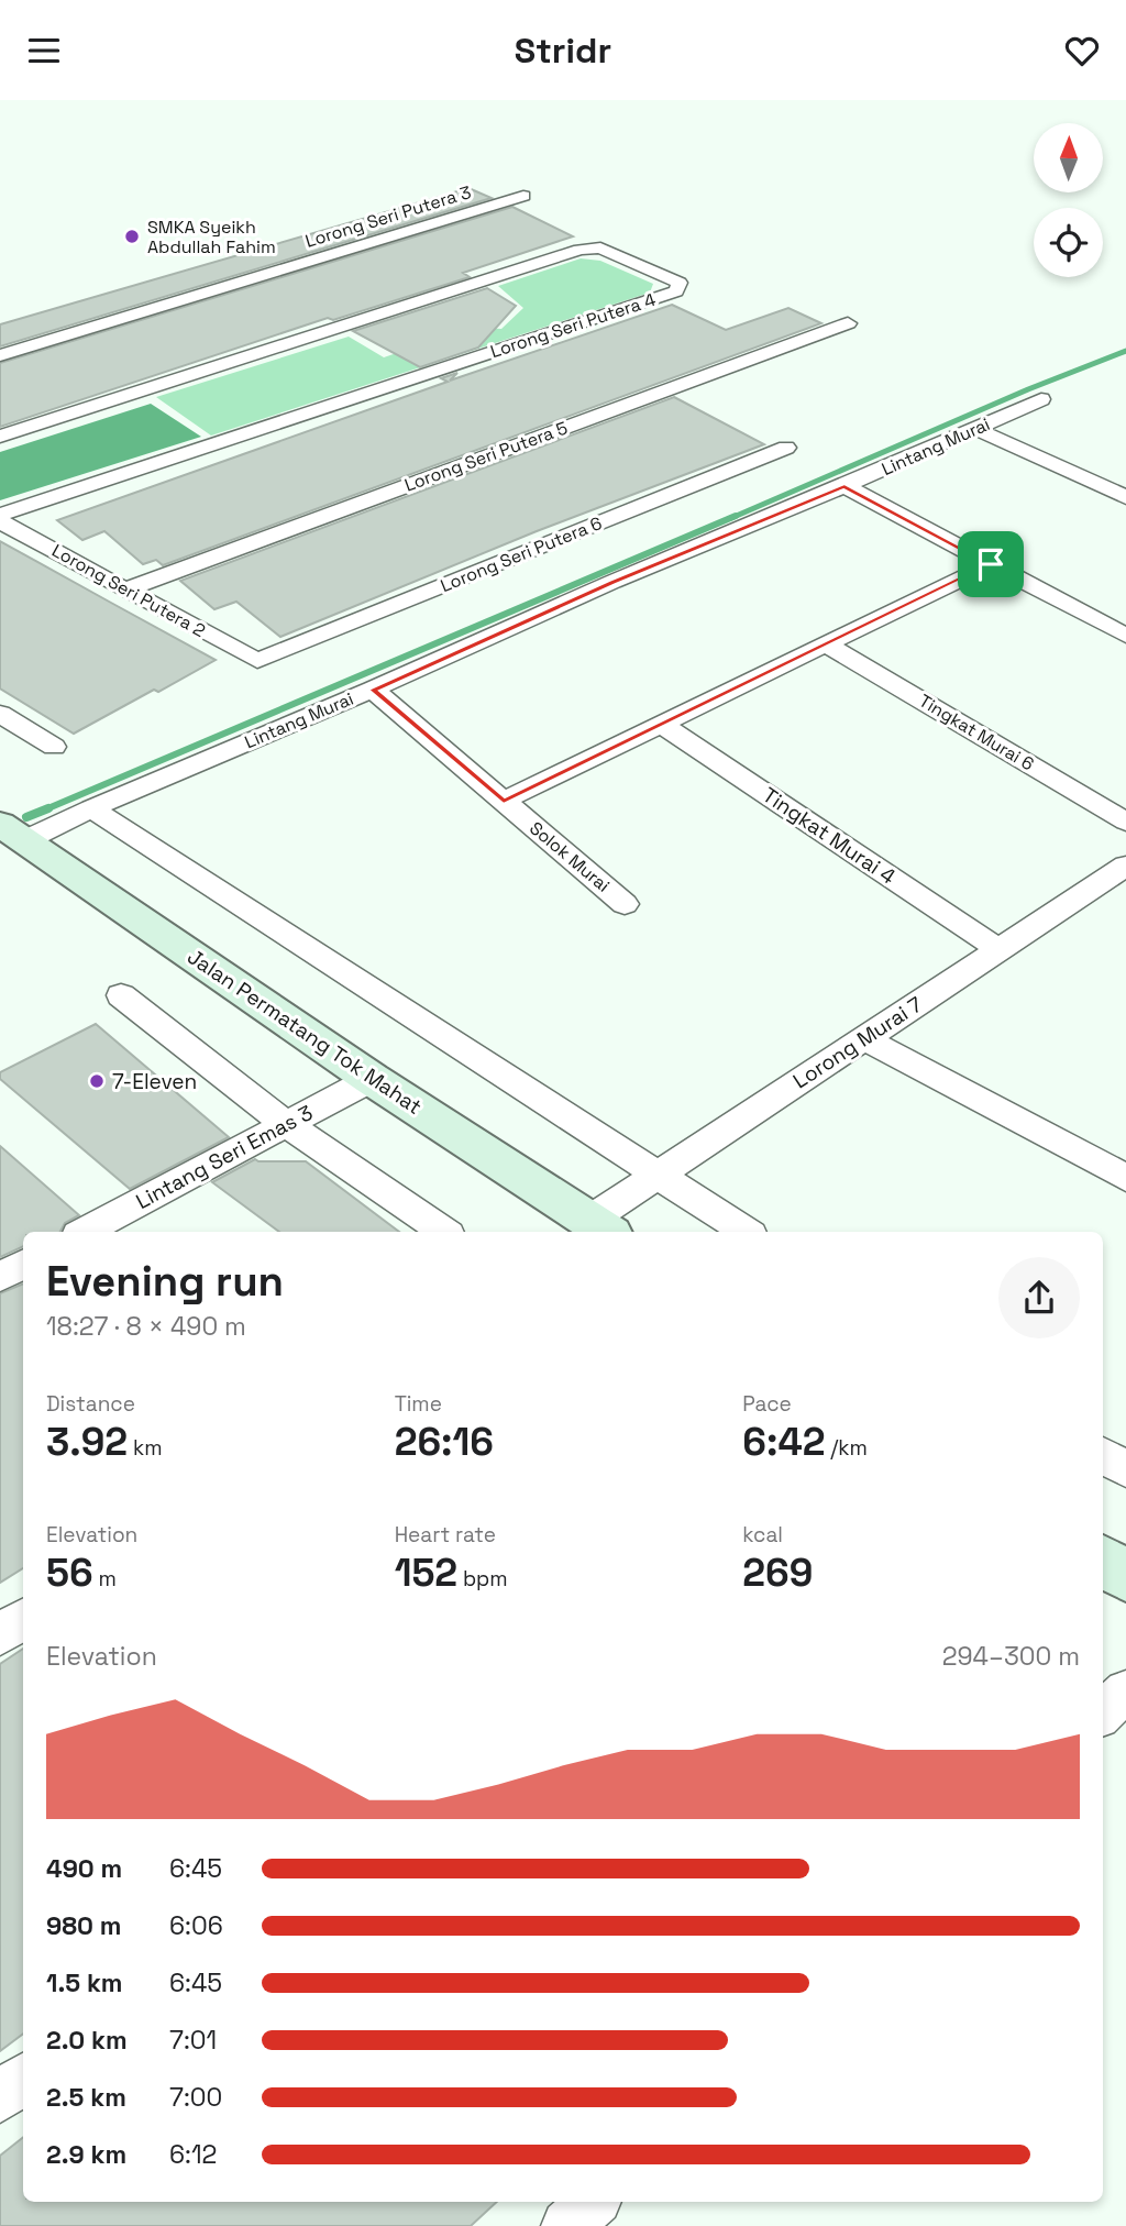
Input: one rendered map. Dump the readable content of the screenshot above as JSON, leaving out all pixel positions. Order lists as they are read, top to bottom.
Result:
{
  "streets": {
    "street": [
      "Lorong Seri Putera 3",
      "Lorong Seri Putera 4",
      "Lintang Murai",
      "Lorong Seri Putera 5",
      "Lorong Seri Putera 6",
      "Lorong Seri Putera 2",
      "Tingkat Murai 6",
      "Tingkat Murai 4",
      "Solok Murai",
      "Jalan Permatang Tok Mahat",
      "Lorong Murai 7",
      "Lintang Seri Emas 3"
    ]
  },
  "crossings": [
    ["Lintang Murai", "Solok Murai"],
    ["Lintang Murai", "Jalan Permatang Tok Mahat"],
    ["Lorong Seri Putera 5", "Lorong Seri Putera 2"],
    ["Lorong Seri Putera 6", "Lorong Seri Putera 2"],
    ["Tingkat Murai 4", "Lorong Murai 7"],
    ["Jalan Permatang Tok Mahat", "Lorong Murai 7"],
    ["Jalan Permatang Tok Mahat", "Lintang Seri Emas 3"]
  ],
  "places": ["SMKA Syeikh Abdullah Fahim", "7-Eleven"],
  "north": "top",
  "page": {
    "header": "Stridr",
    "heading": ["Evening run", "18:27 · 8 × 490 m"],
    "stats": [
      ["Distance", "3.92 km"],
      ["Time", "26:16"],
      ["Pace", "6:42 /km"],
      ["Elevation", "56 m"],
      ["Heart rate", "152 bpm"],
      ["kcal", "269"]
    ],
    "chart": ["Elevation", "294–300 m"],
    "list": [
      {
        "name": "490 m",
        "note": "6:45"
      },
      {
        "name": "980 m",
        "note": "6:06"
      },
      {
        "name": "1.5 km",
        "note": "6:45"
      },
      {
        "name": "2.0 km",
        "note": "7:01"
      },
      {
        "name": "2.5 km",
        "note": "7:00"
      },
      {
        "name": "2.9 km",
        "note": "6:12"
      }
    ]
  }
}
